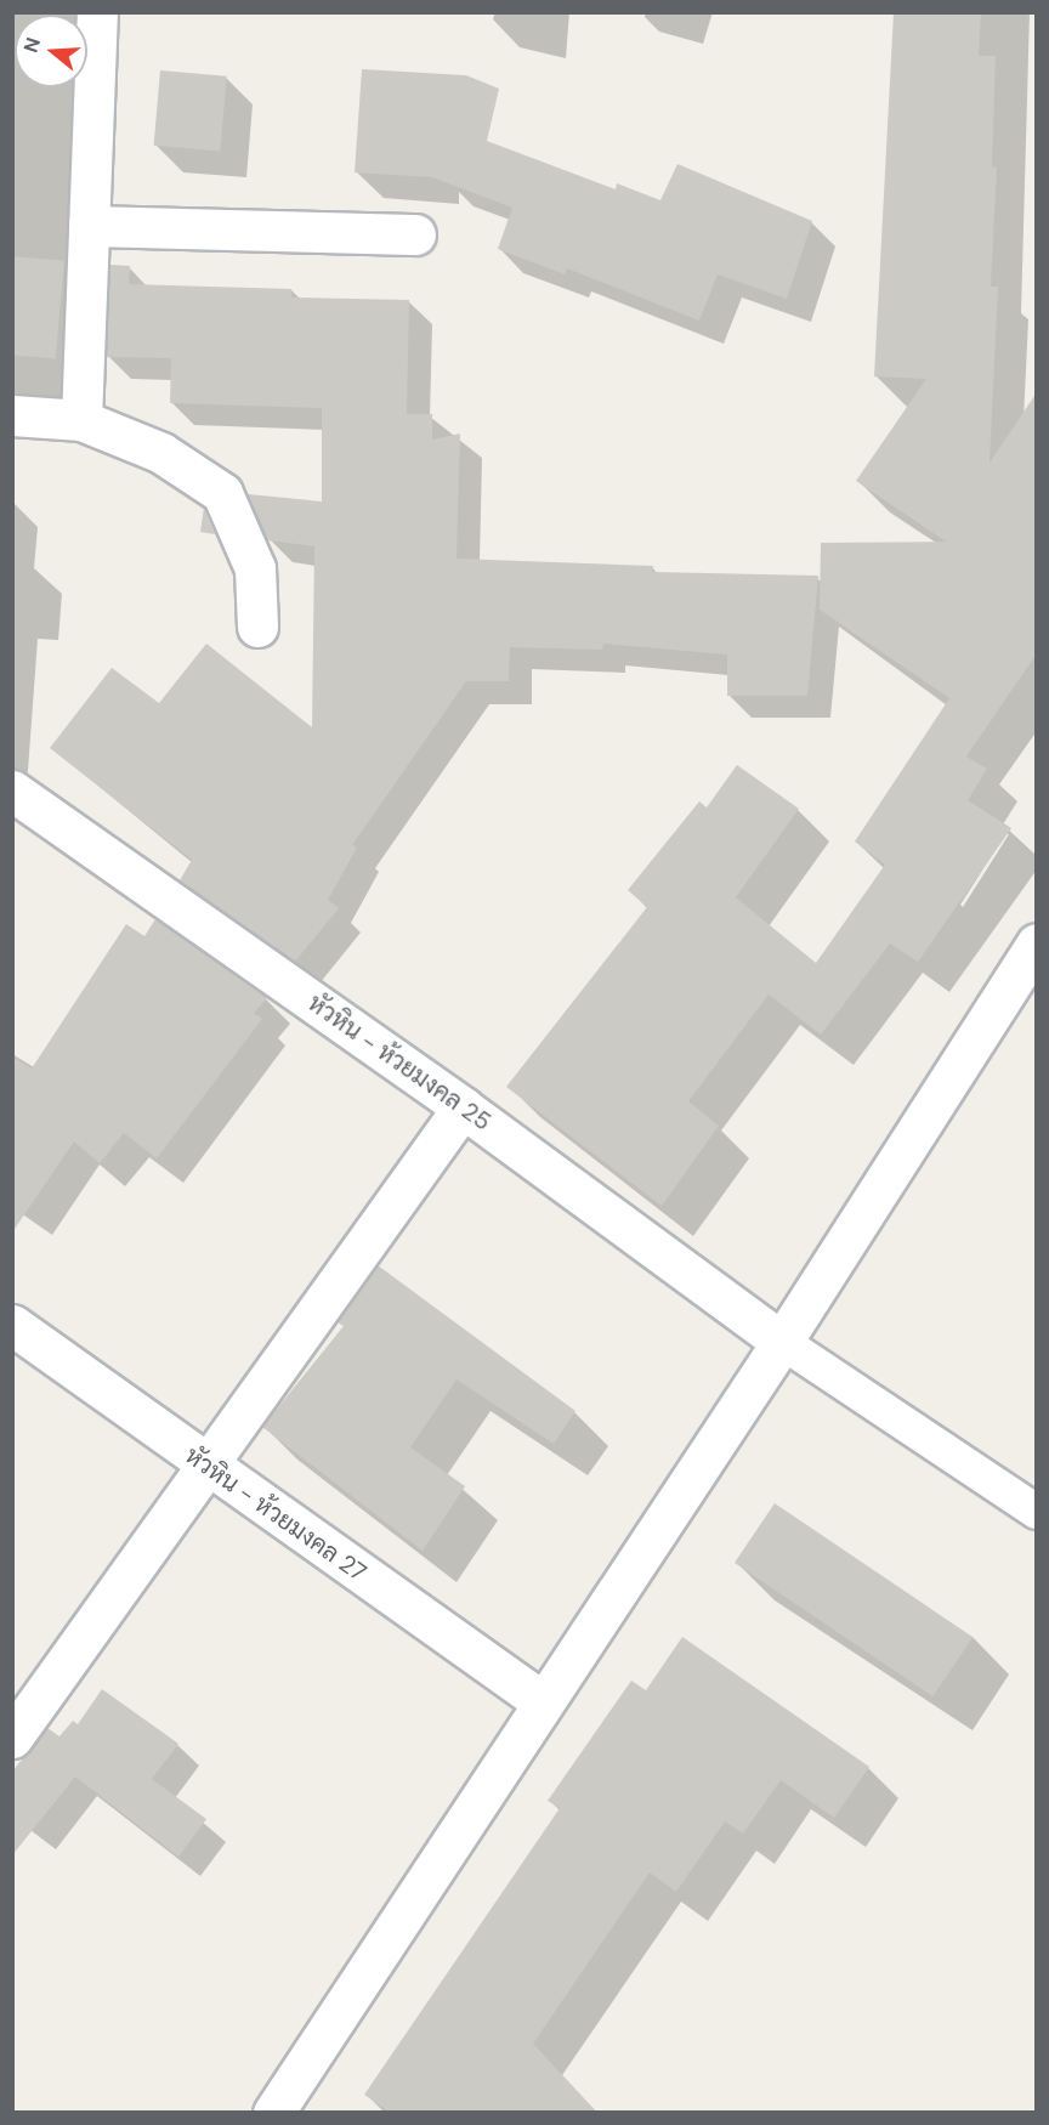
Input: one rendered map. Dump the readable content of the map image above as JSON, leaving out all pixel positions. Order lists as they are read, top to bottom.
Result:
{
  "streets": {
    "street": ["หัวหิน - ห้วยมงคล 25", "หัวหิน - ห้วยมงคล 27"]
  },
  "north": "left"
}
